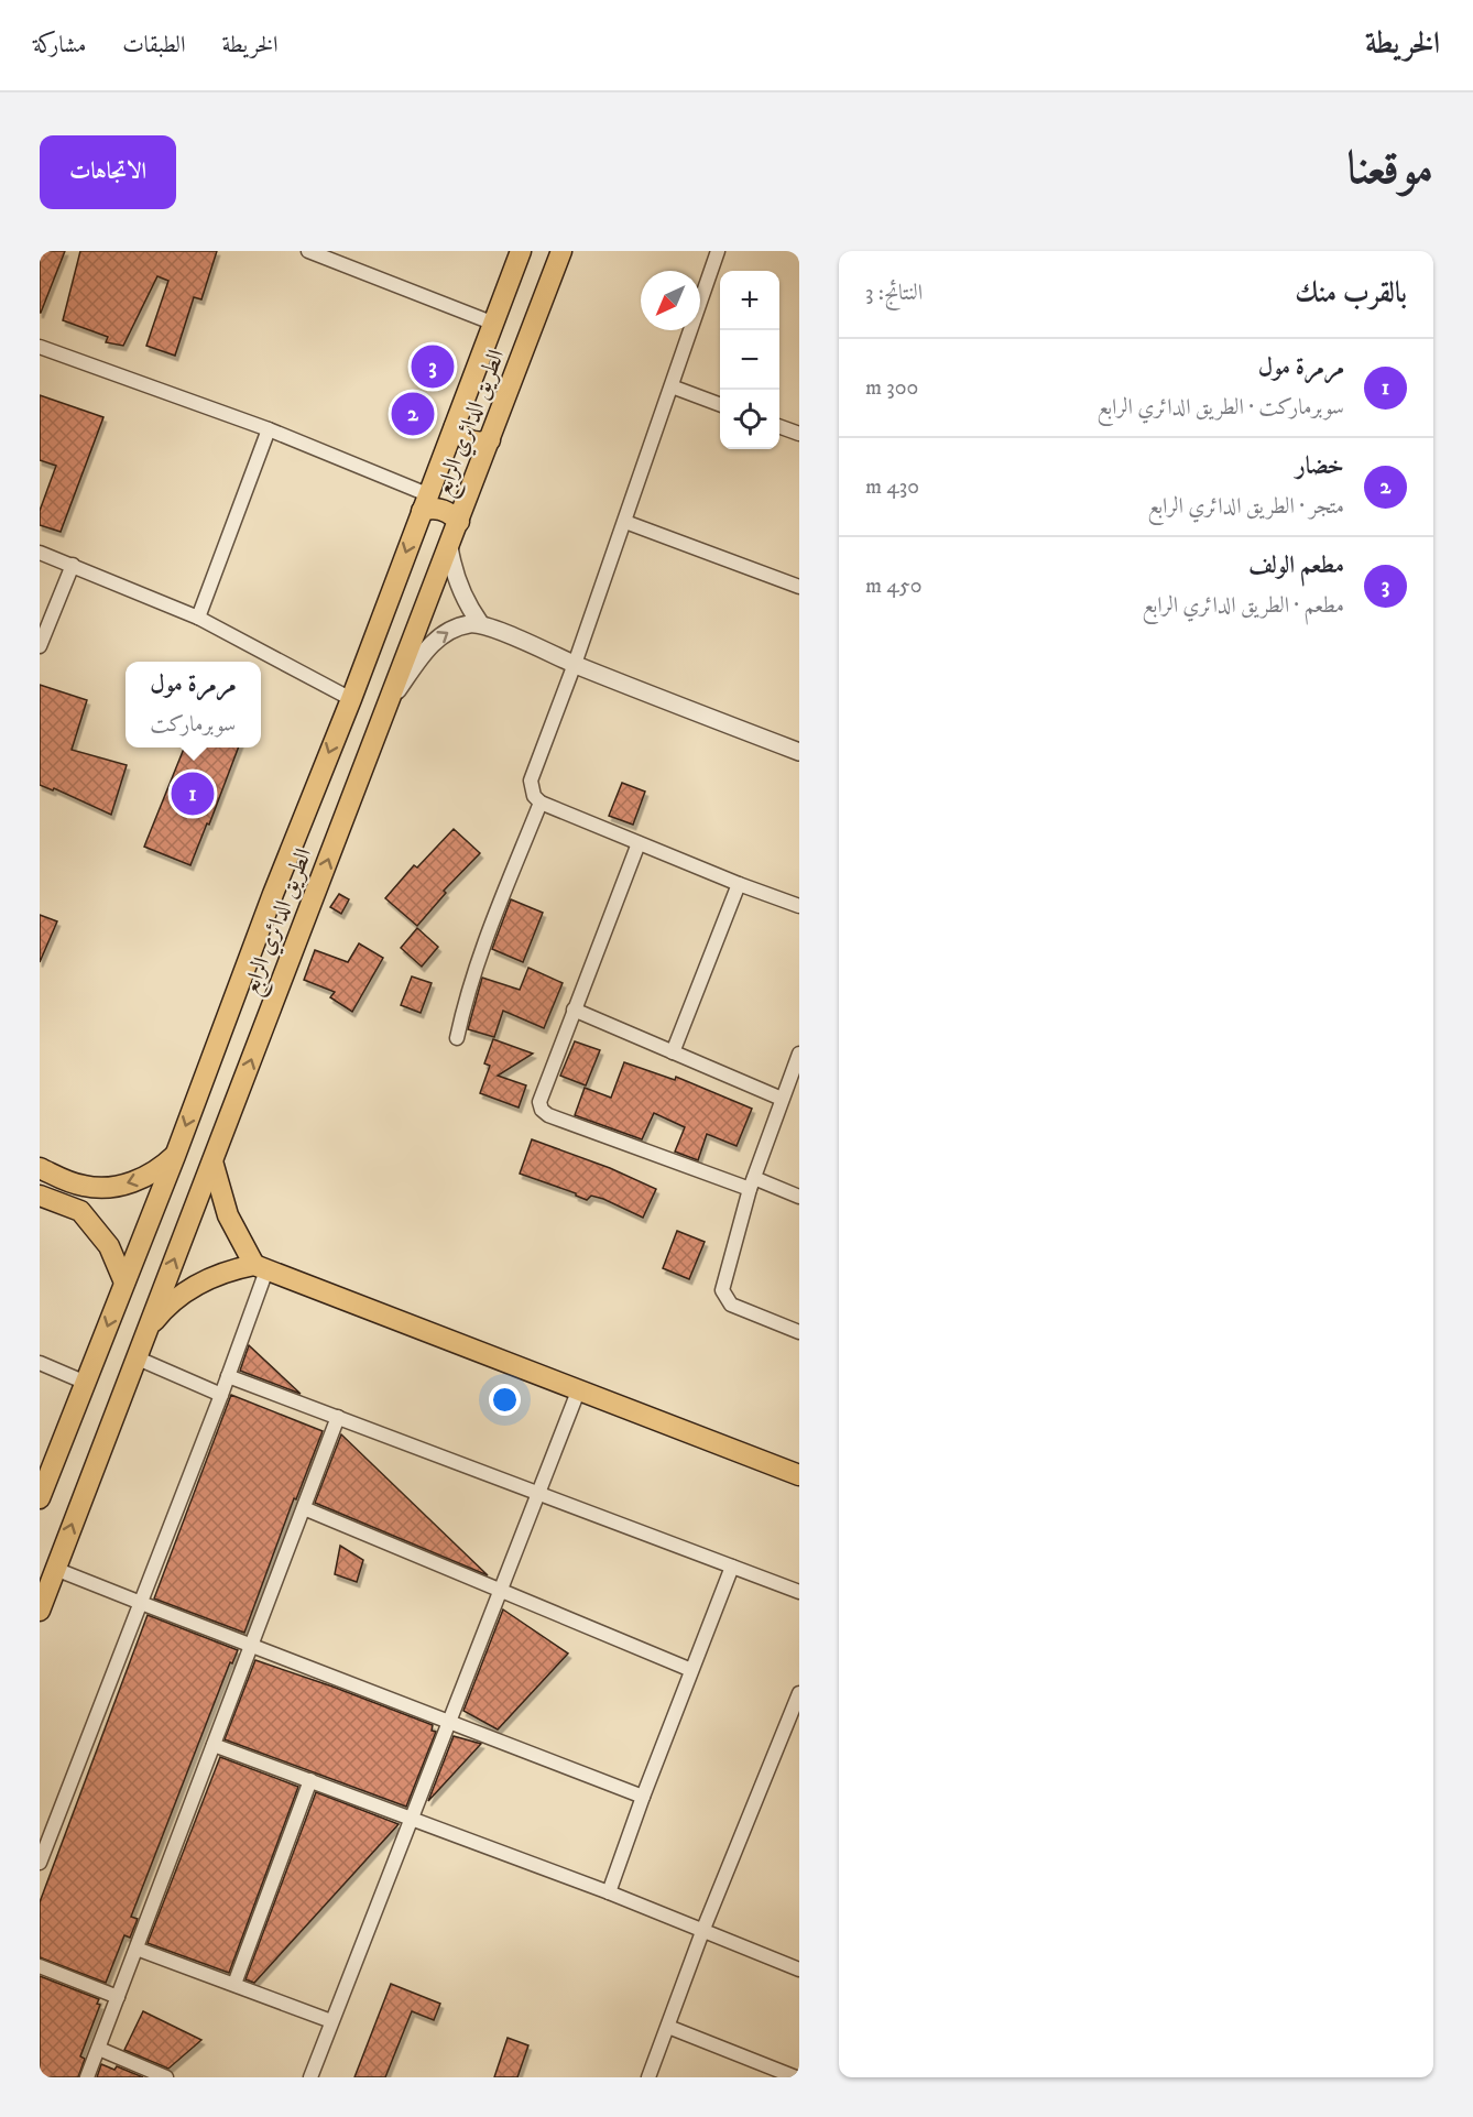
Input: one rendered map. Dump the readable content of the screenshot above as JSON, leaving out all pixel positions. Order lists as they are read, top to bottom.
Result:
{
  "streets": {
    "main road": ["الطريق الدائري الرابع"]
  },
  "north": "bottom left",
  "page": {
    "header": "الخريطة",
    "nav": ["الخريطة", "الطبقات", "مشاركة"],
    "title": "موقعنا",
    "buttons": "الاتجاهات",
    "heading": ["بالقرب منك", "النتائج: 3"],
    "map_buttons": ["+", "−"],
    "list": [
      {
        "mark": "1",
        "name": "مرمرة مول",
        "note": "سوبرماركت · الطريق الدائري الرابع",
        "value": "300 m"
      },
      {
        "mark": "2",
        "name": "خضار",
        "note": "متجر · الطريق الدائري الرابع",
        "value": "430 m"
      },
      {
        "mark": "3",
        "name": "مطعم الولف",
        "note": "مطعم · الطريق الدائري الرابع",
        "value": "450 m"
      }
    ],
    "pins": ["3", "2", "1"],
    "popup": ["مرمرة مول", "سوبرماركت"]
  }
}
